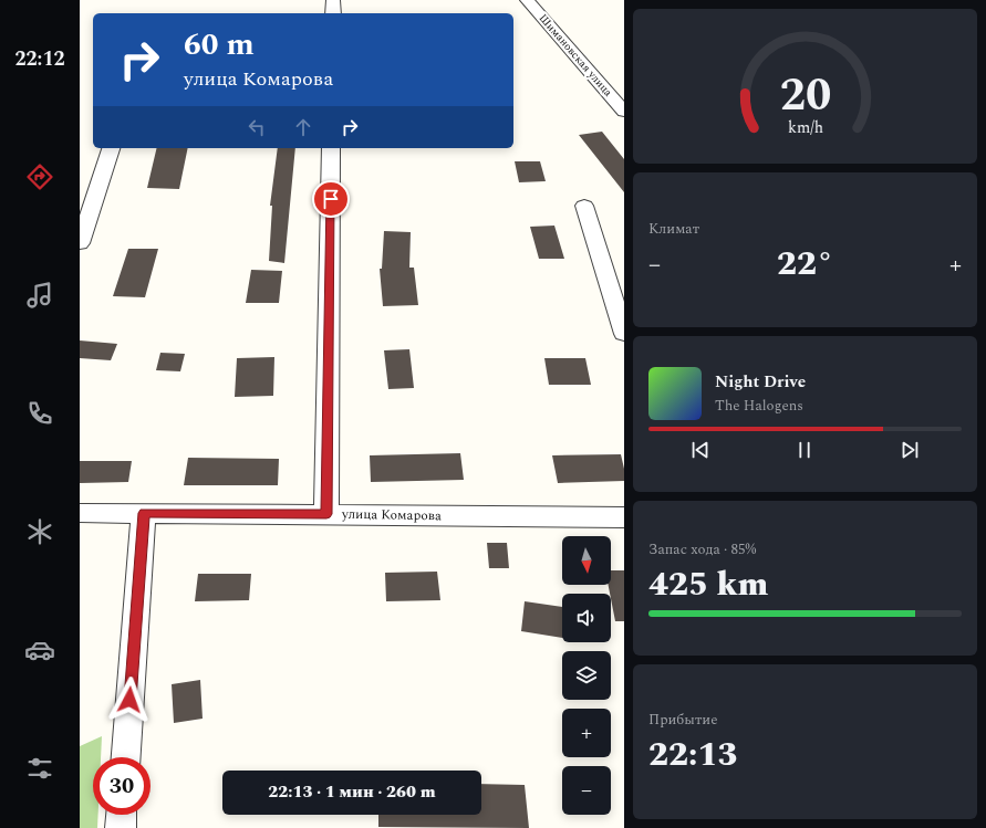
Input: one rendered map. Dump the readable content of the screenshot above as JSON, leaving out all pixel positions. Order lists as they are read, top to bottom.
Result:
{
  "streets": {
    "street": ["Шимановская улица", "улица Комарова"]
  },
  "north": "bottom",
  "page": {
    "tabs": "22:12",
    "turn": ["60 m", "улица Комарова"],
    "tile": [
      "Климат",
      ["Запас хода · 85%", "425 km"],
      ["Прибытие", "22:13"]
    ],
    "heat": ["−", "22°", "+"],
    "song": ["Night Drive", "The Halogens"],
    "map_buttons": ["+", "−"],
    "limit": "30",
    "trip": "22:13 · 1 мин · 260 m",
    "gauge": ["20", "km/h"]
  }
}
